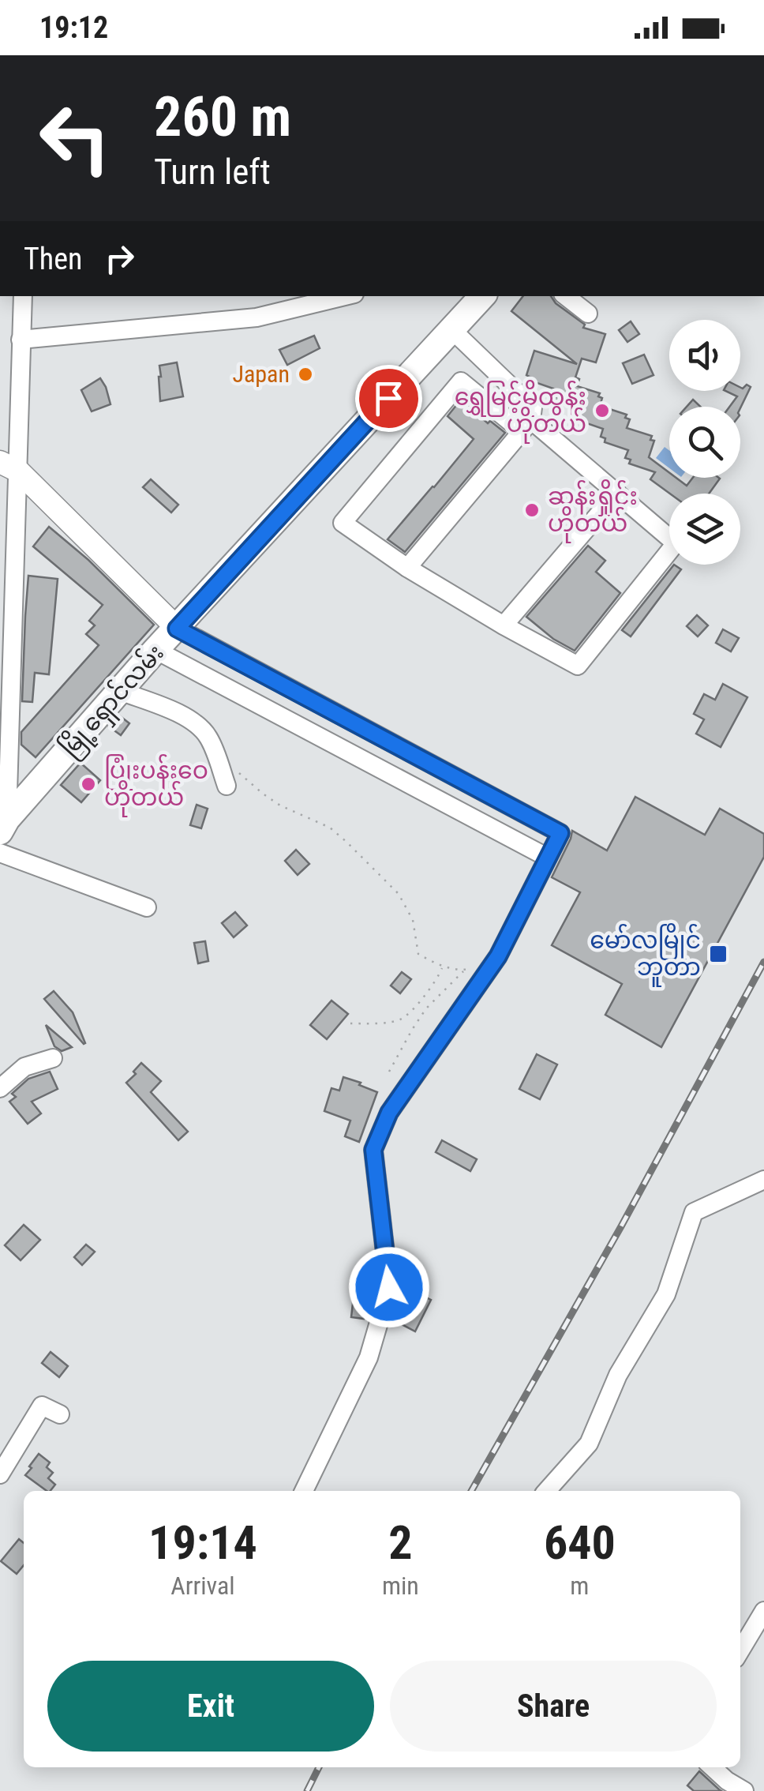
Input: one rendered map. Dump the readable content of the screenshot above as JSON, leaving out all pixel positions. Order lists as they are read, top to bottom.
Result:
{
  "streets": {
    "highway": ["မြို့ရှောင်လမ်း"]
  },
  "places": {
    "other": [
      "Japan",
      "ရွှေမြင့်မိုထွန်း ဟိုတယ်",
      "ဆန်းရှိုင်း ဟိုတယ်",
      "ပြုံးပန်းဝေ ဟိုတယ်"
    ],
    "transit": ["မော်လမြိုင် ဘူတာ"]
  },
  "page": {
    "status": "19:12",
    "turn": ["260 m", "Turn left"],
    "then": "Then",
    "eta": [
      "19:14",
      "Arrival",
      "2",
      "min",
      "640",
      "m"
    ],
    "buttons": ["Exit", "Share"]
  }
}
